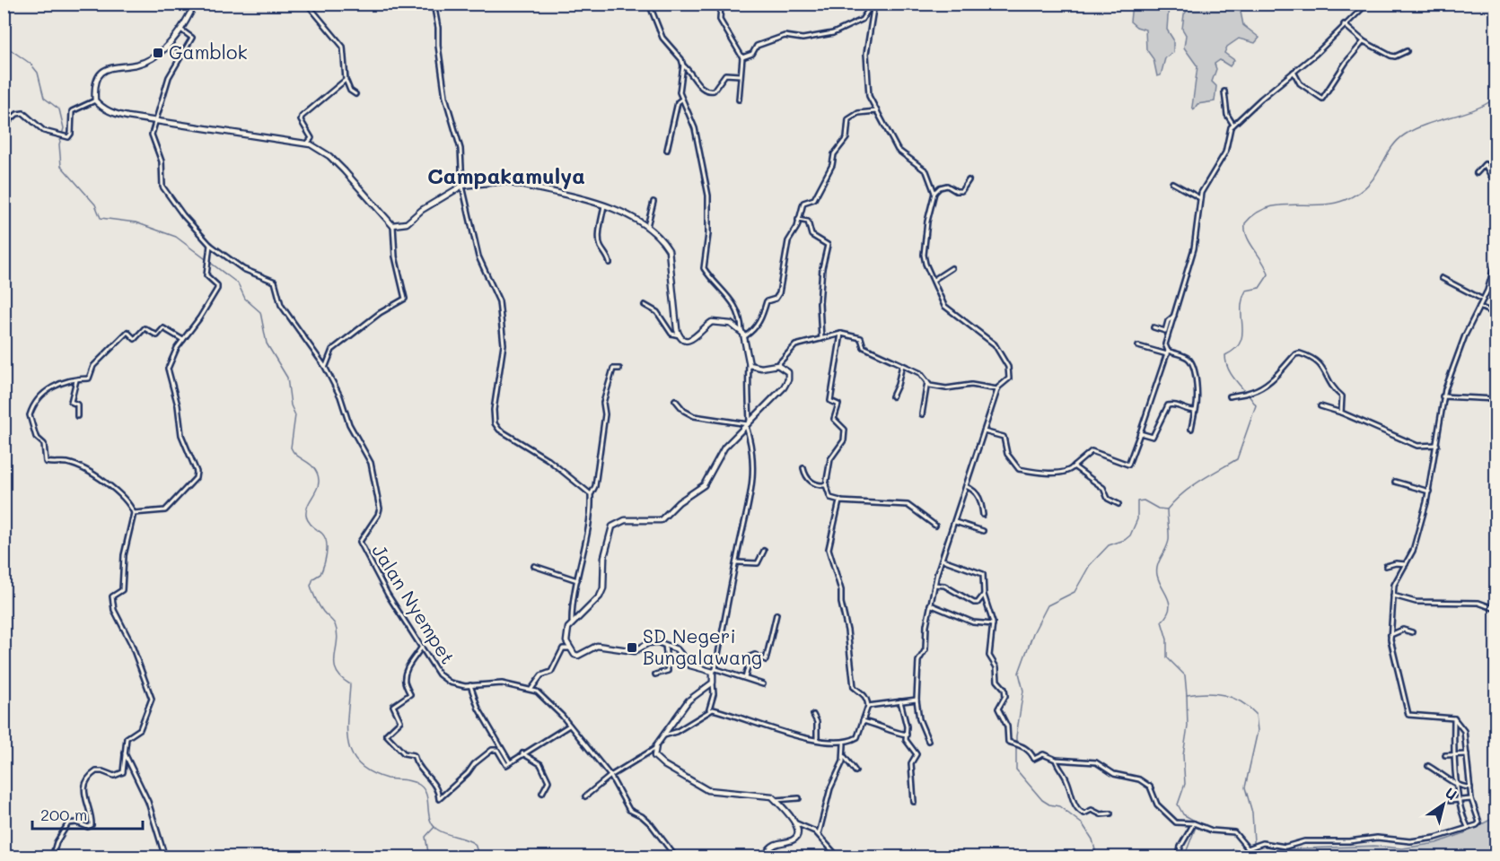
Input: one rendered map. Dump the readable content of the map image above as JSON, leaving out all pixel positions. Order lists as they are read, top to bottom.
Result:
{
  "streets": {
    "street": ["Jalan Nyempet"]
  },
  "districts": ["Campakamulya"],
  "places": {
    "transit": ["Gamblok", "SD Negeri Bungalawang"]
  },
  "scale_bar": "200 m",
  "north": "top right"
}
